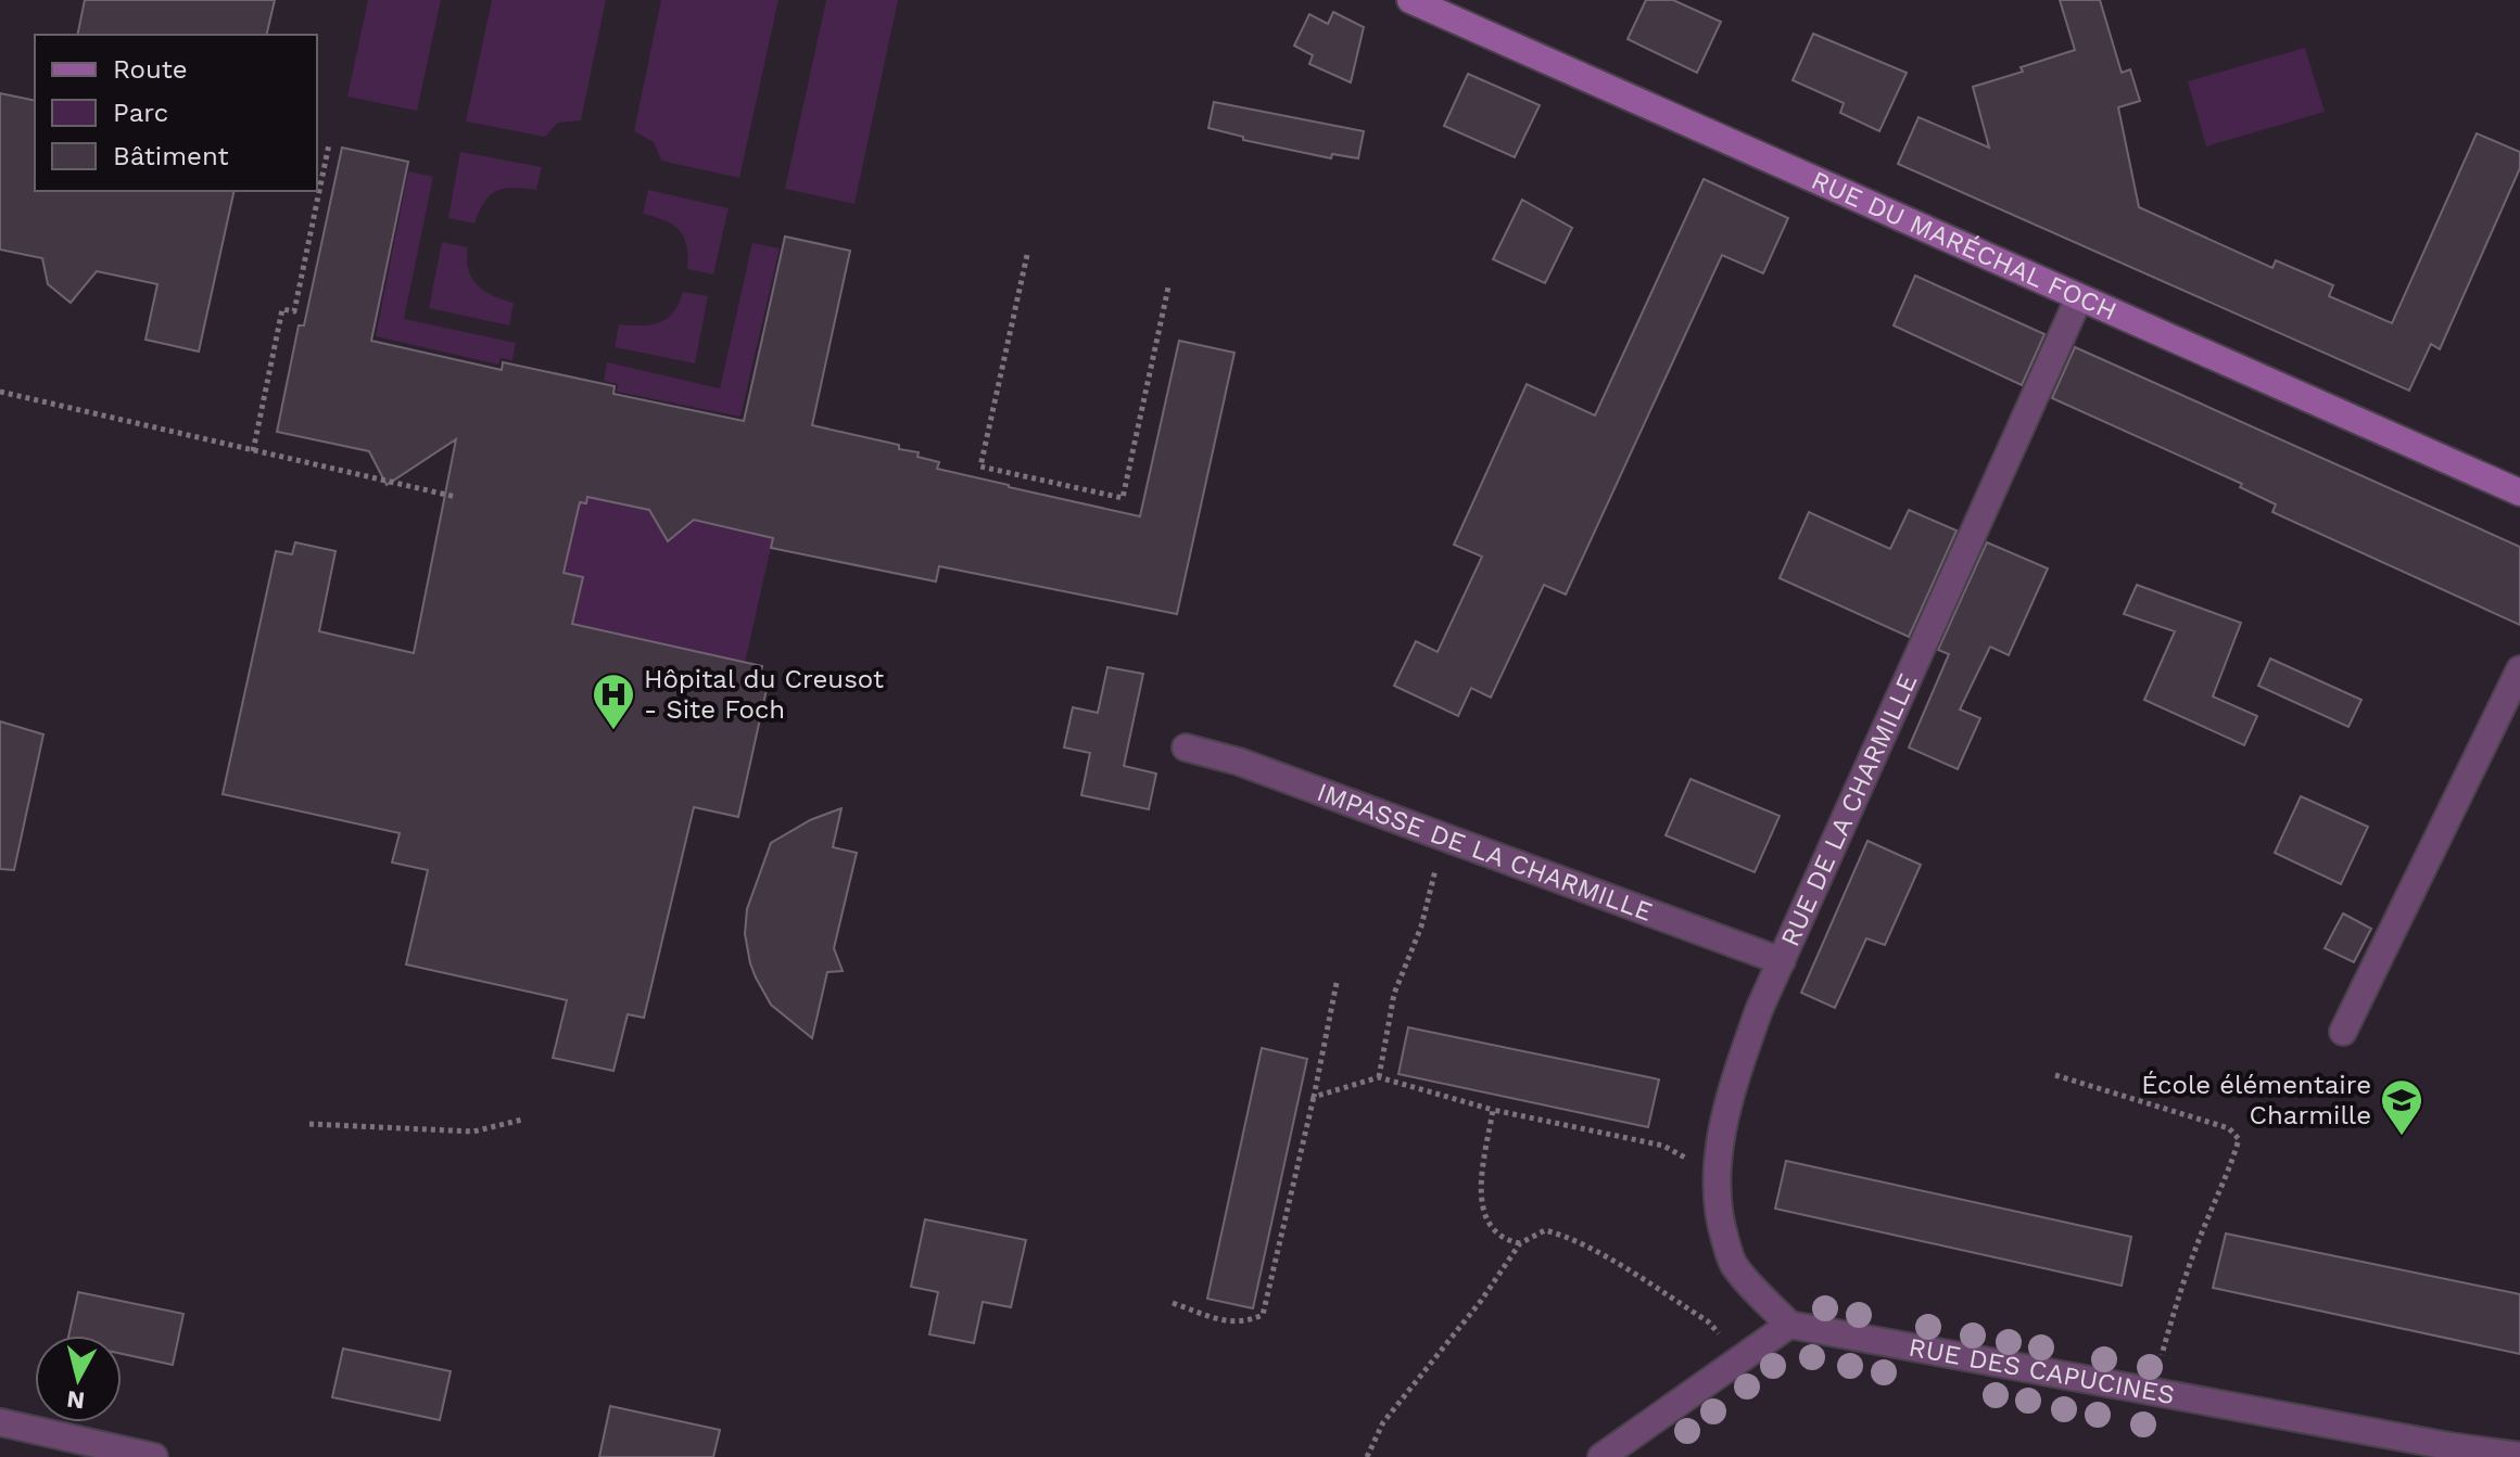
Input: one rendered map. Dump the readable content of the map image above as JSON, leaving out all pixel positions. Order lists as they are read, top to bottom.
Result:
{
  "streets": {
    "main road": ["RUE DU MARÉCHAL FOCH"],
    "street": ["RUE DE LA CHARMILLE", "IMPASSE DE LA CHARMILLE", "RUE DES CAPUCINES"]
  },
  "crossings": [
    ["RUE DU MARÉCHAL FOCH", "RUE DE LA CHARMILLE"],
    ["RUE DE LA CHARMILLE", "IMPASSE DE LA CHARMILLE"],
    ["RUE DE LA CHARMILLE", "RUE DES CAPUCINES"]
  ],
  "places": {
    "hospital": ["Hôpital du Creusot - Site Foch"],
    "school or university": ["École élémentaire Charmille"]
  },
  "legend": ["Route", "Parc", "Bâtiment"],
  "north": "bottom"
}
